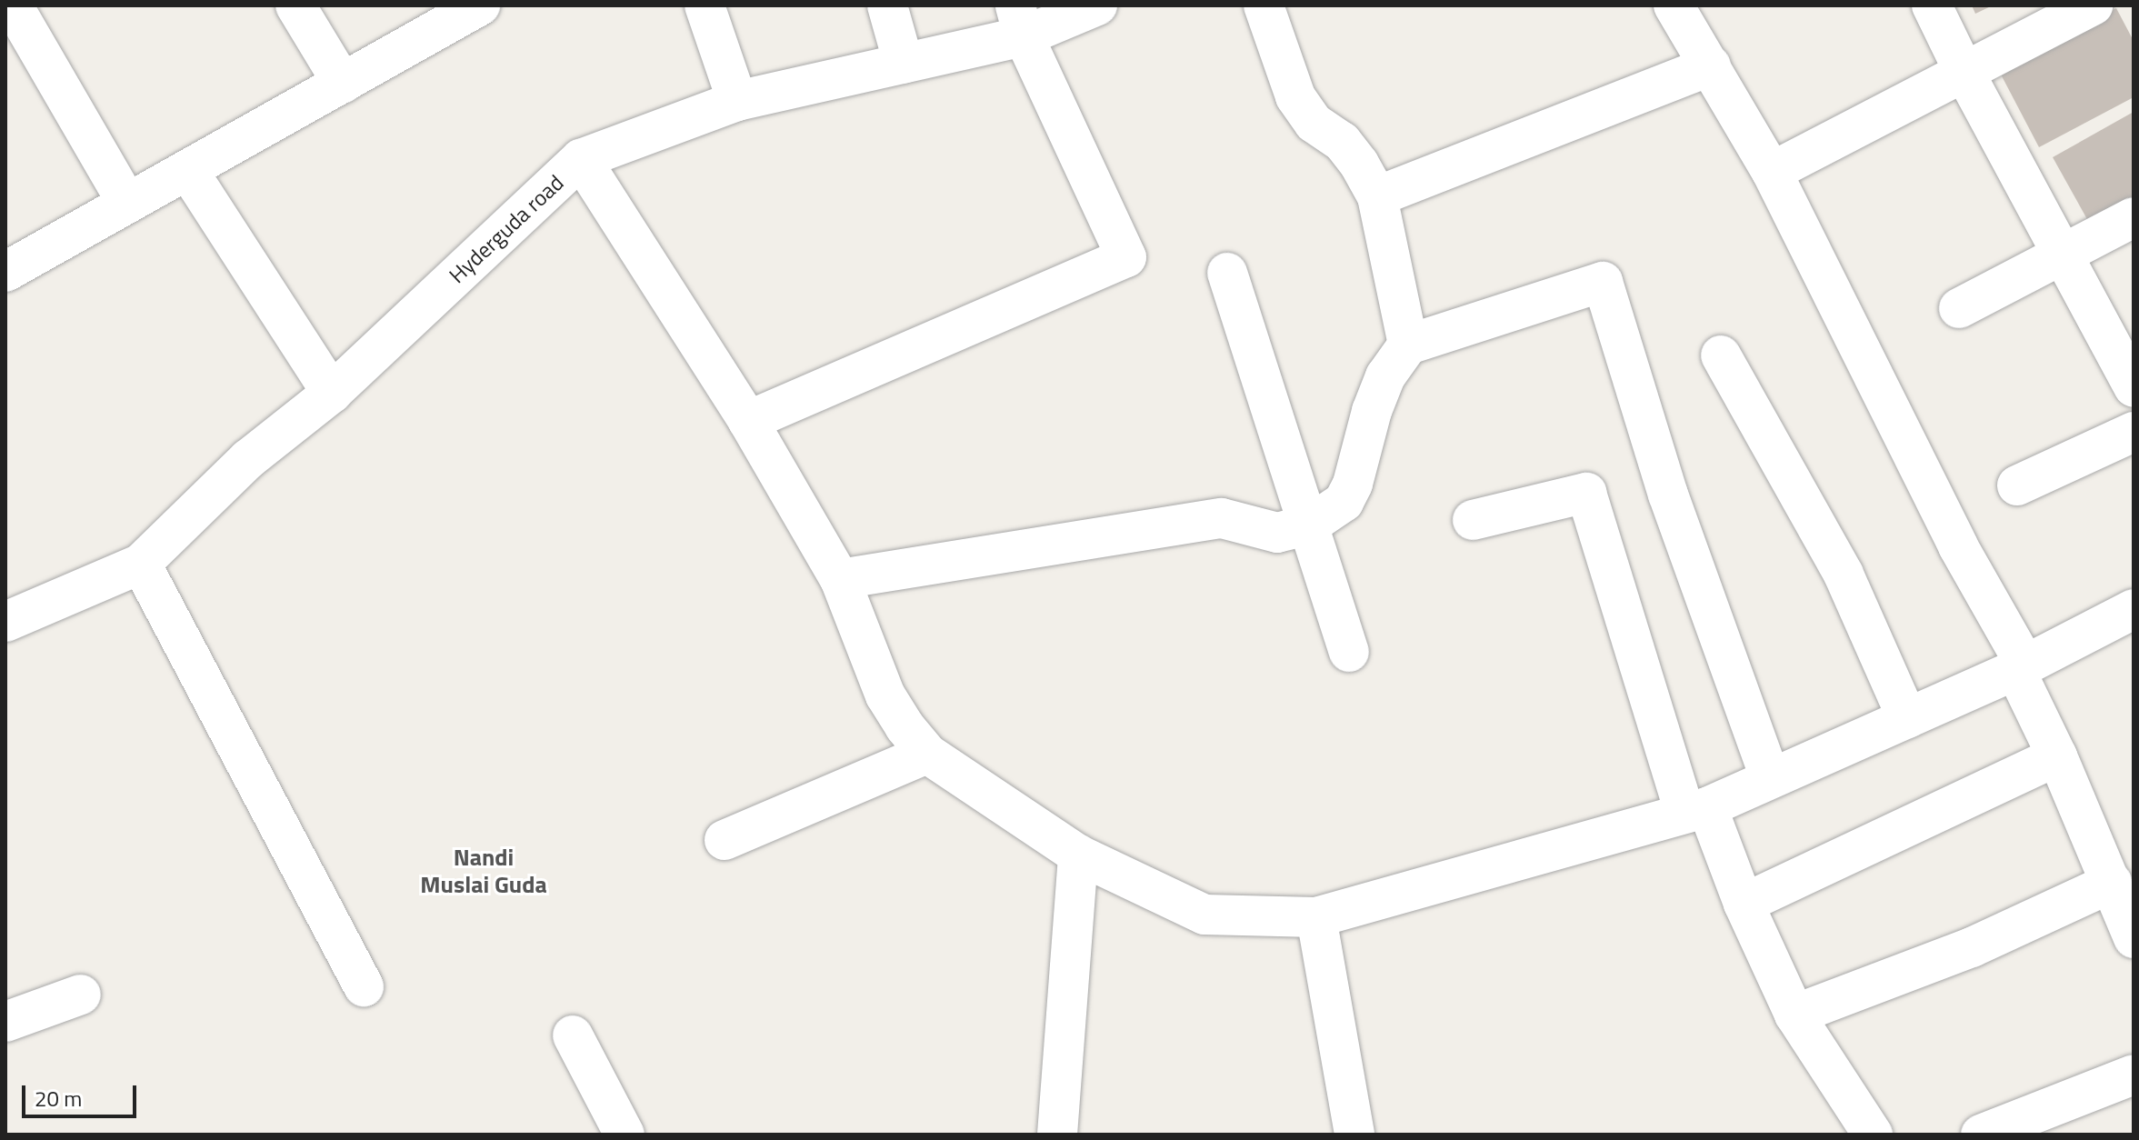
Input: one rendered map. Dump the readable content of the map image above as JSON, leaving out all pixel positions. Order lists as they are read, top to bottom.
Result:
{
  "streets": {
    "street": ["Hyderguda road"]
  },
  "districts": ["Nandi Muslai Guda"],
  "scale_bar": "20 m"
}
